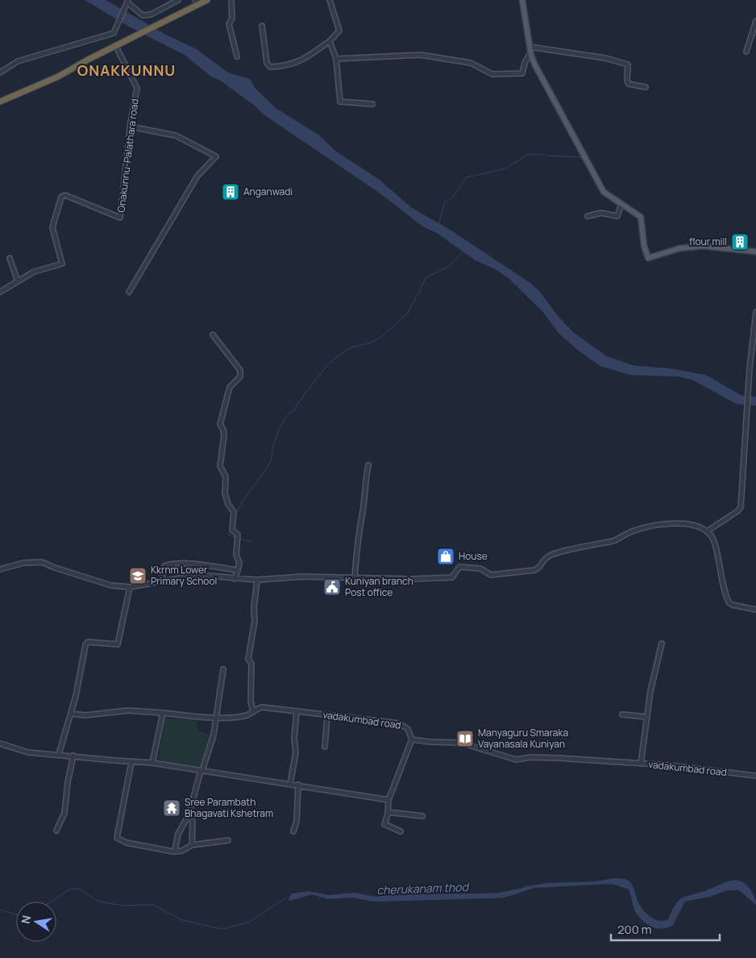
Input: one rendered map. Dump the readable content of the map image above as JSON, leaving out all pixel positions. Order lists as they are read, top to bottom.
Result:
{
  "streets": {
    "street": ["Onakunnu-Palathara road", "vadakumbad road"]
  },
  "districts": ["ONAKKUNNU"],
  "water": ["cherukanam thod"],
  "places": {
    "building": ["Anganwadi", "flour mill"],
    "shop": ["House"],
    "school or university": ["Kkrnm Lower Primary School"],
    "public building": ["Kuniyan branch Post office"],
    "library": ["Manyaguru Smaraka Vayanasala Kuniyan"],
    "temple": ["Sree Parambath Bhagavati Kshetram"]
  },
  "scale_bar": "200 m",
  "north": "left"
}
